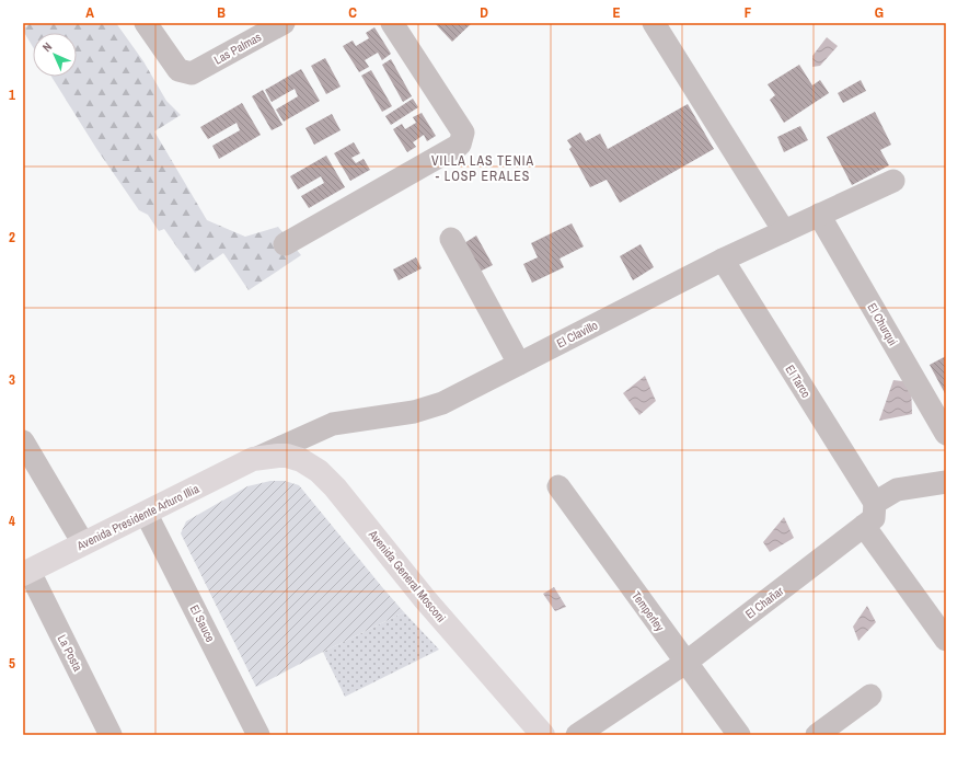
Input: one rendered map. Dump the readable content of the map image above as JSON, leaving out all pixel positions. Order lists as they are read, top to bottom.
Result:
{
  "streets": {
    "main road": ["Avenida Presidente Arturo Illia", "Avenida General Mosconi"],
    "street": [
      "Las Palmas",
      "El Churqui",
      "El Clavillo",
      "El Tarco",
      "El Chañar",
      "Temperley",
      "El Sauce",
      "La Posta"
    ]
  },
  "crossings": [
    ["El Churqui", "El Clavillo"],
    ["El Clavillo", "El Tarco"],
    ["El Clavillo", "Avenida Presidente Arturo Illia"],
    ["El Clavillo", "Avenida General Mosconi"],
    ["El Tarco", "El Chañar"],
    ["Avenida Presidente Arturo Illia", "Avenida General Mosconi"],
    ["Avenida Presidente Arturo Illia", "El Sauce"],
    ["Avenida Presidente Arturo Illia", "La Posta"],
    ["El Chañar", "Temperley"]
  ],
  "districts": ["VILLA LAS TENIA - LOSP ERALES"],
  "north": "top left",
  "grid": {
    "columns": [
      "A",
      "B",
      "C",
      "D",
      "E",
      "F",
      "G"
    ],
    "rows": [
      "1",
      "2",
      "3",
      "4",
      "5"
    ]
  }
}
